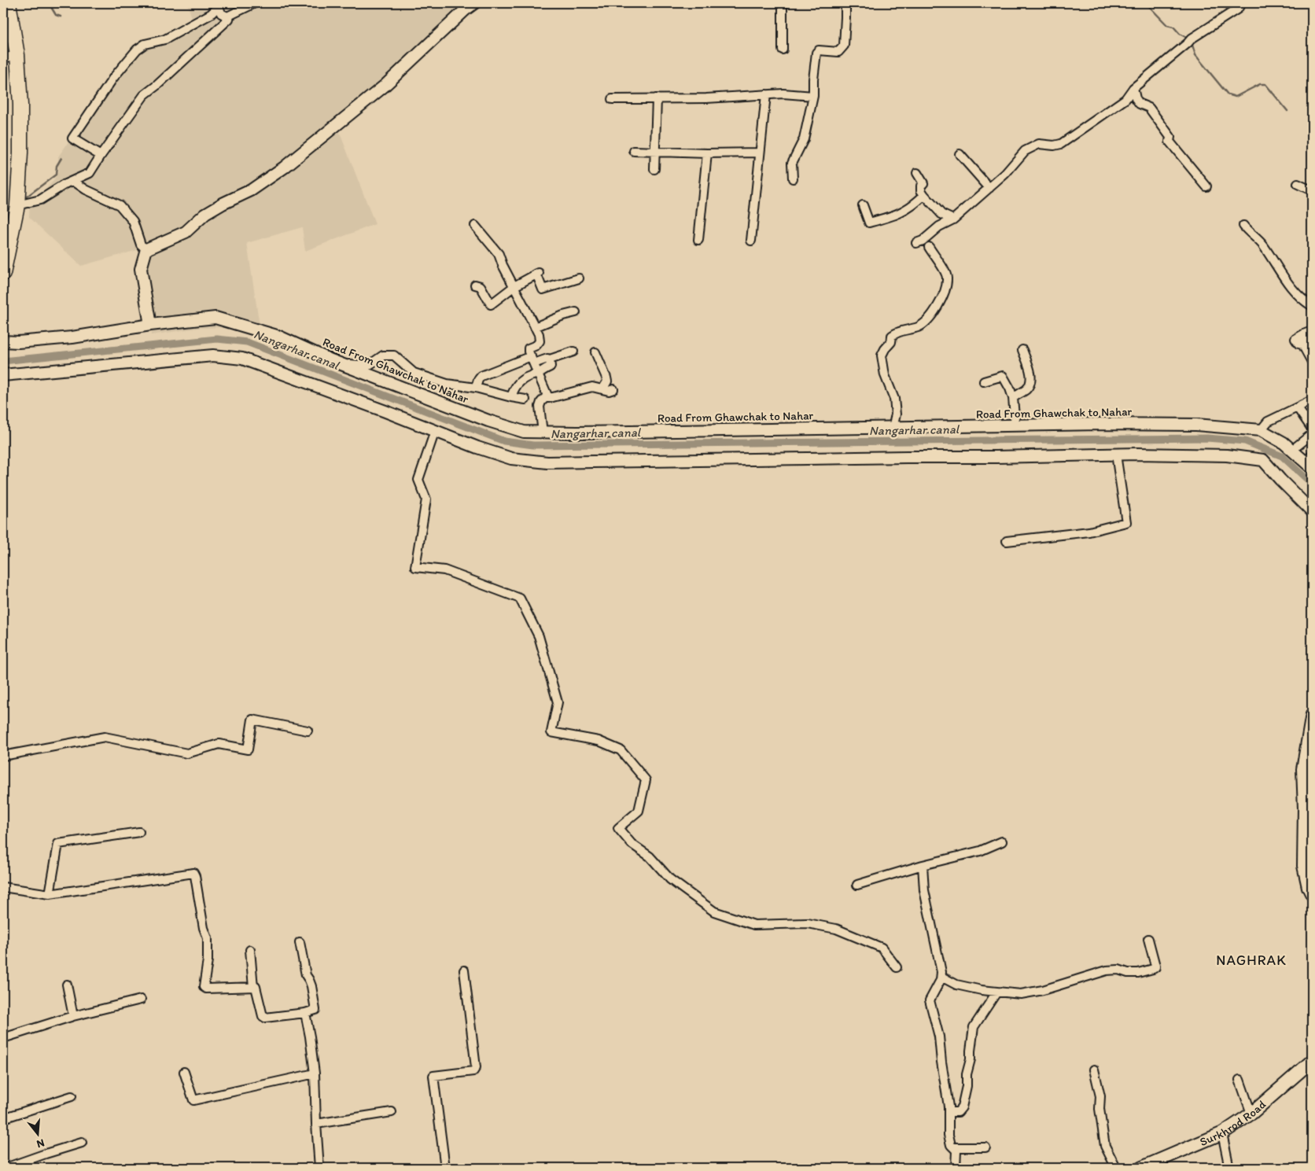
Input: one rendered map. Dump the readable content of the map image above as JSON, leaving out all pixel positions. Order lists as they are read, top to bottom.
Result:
{
  "streets": {
    "main road": ["Surkhrod Road"],
    "street": ["Road From Ghawchak to Nahar"]
  },
  "districts": ["NAGHRAK"],
  "water": ["Nangarhar canal"],
  "north": "bottom"
}
